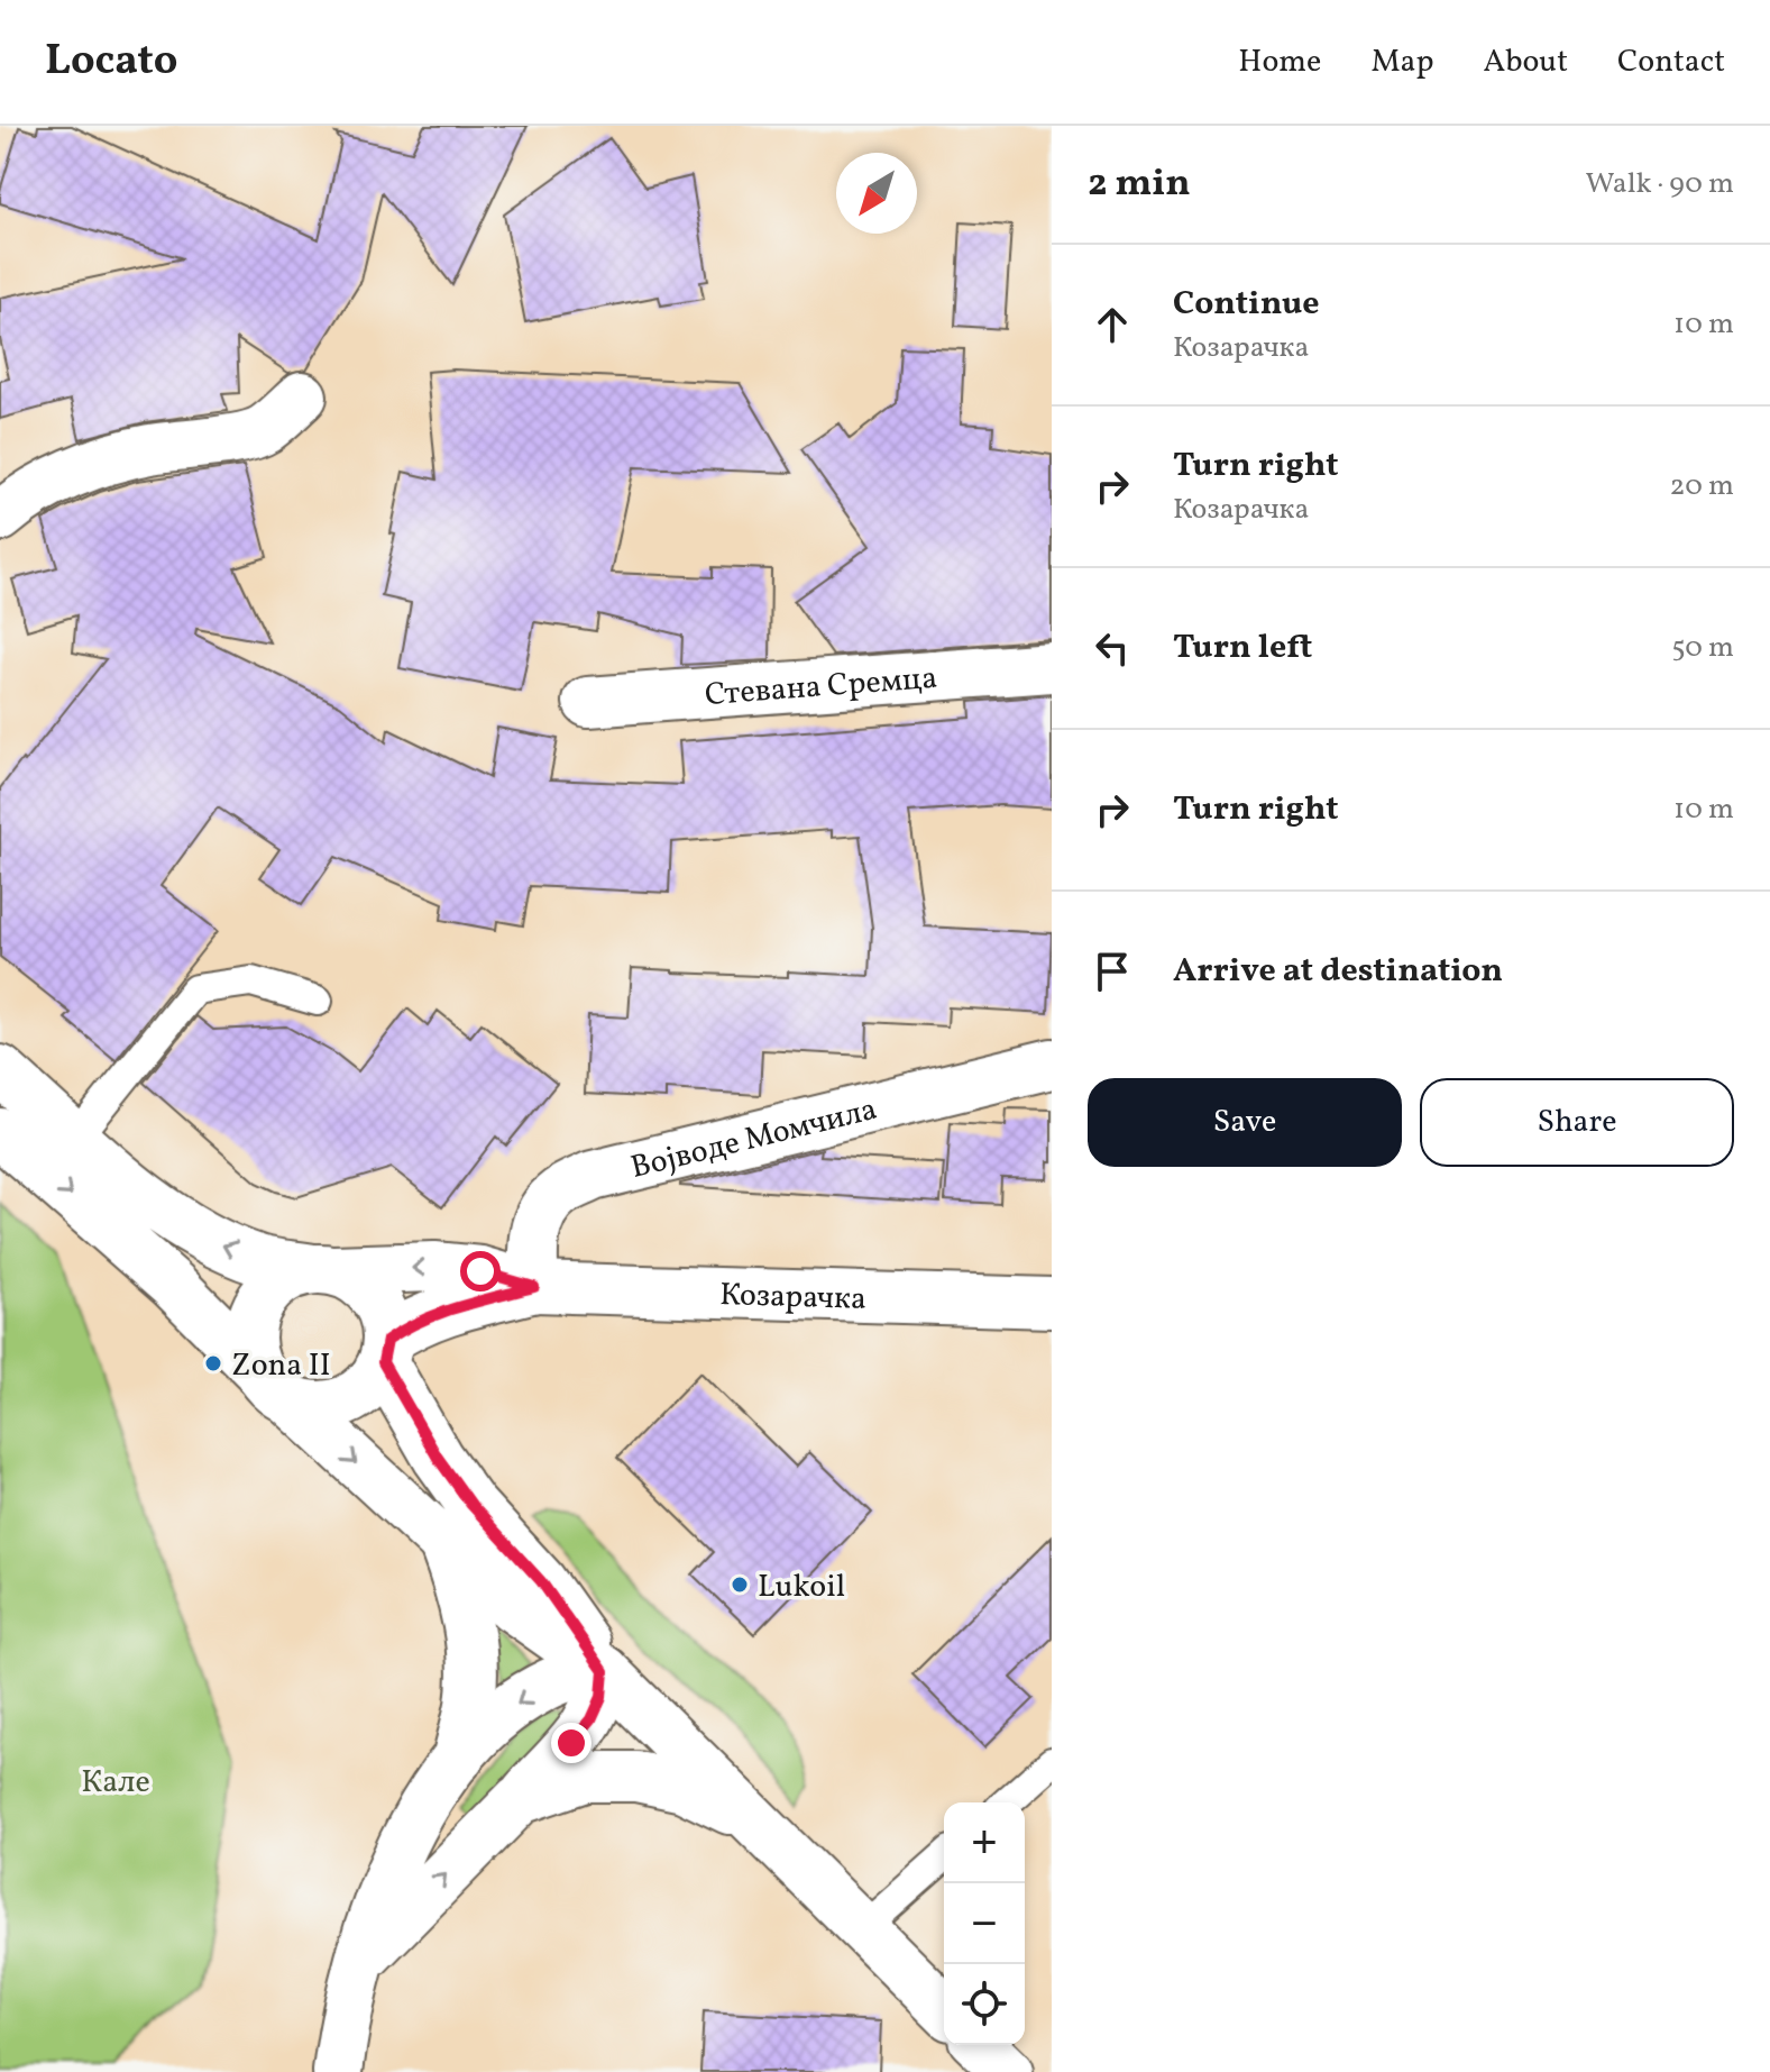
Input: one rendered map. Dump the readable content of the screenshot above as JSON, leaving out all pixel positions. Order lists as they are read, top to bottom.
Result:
{
  "streets": {
    "main road": ["Стевана Сремца", "Војводе Момчила", "Козарачка"]
  },
  "crossings": [
    ["Војводе Момчила", "Козарачка"]
  ],
  "parks": ["Кале"],
  "places": ["Zona II", "Lukoil"],
  "north": "bottom left",
  "page": {
    "header": "Locato",
    "nav": [
      "Home",
      "Map",
      "About",
      "Contact"
    ],
    "heading": ["2 min", "Walk · 90 m"],
    "list": [
      ["Continue", "Козарачка", "10 m"],
      ["Turn right", "Козарачка", "20 m"],
      ["Turn left", "50 m"],
      ["Turn right", "10 m"],
      "Arrive at destination"
    ],
    "buttons": ["Save", "Share"],
    "map_buttons": ["+", "−"]
  }
}
